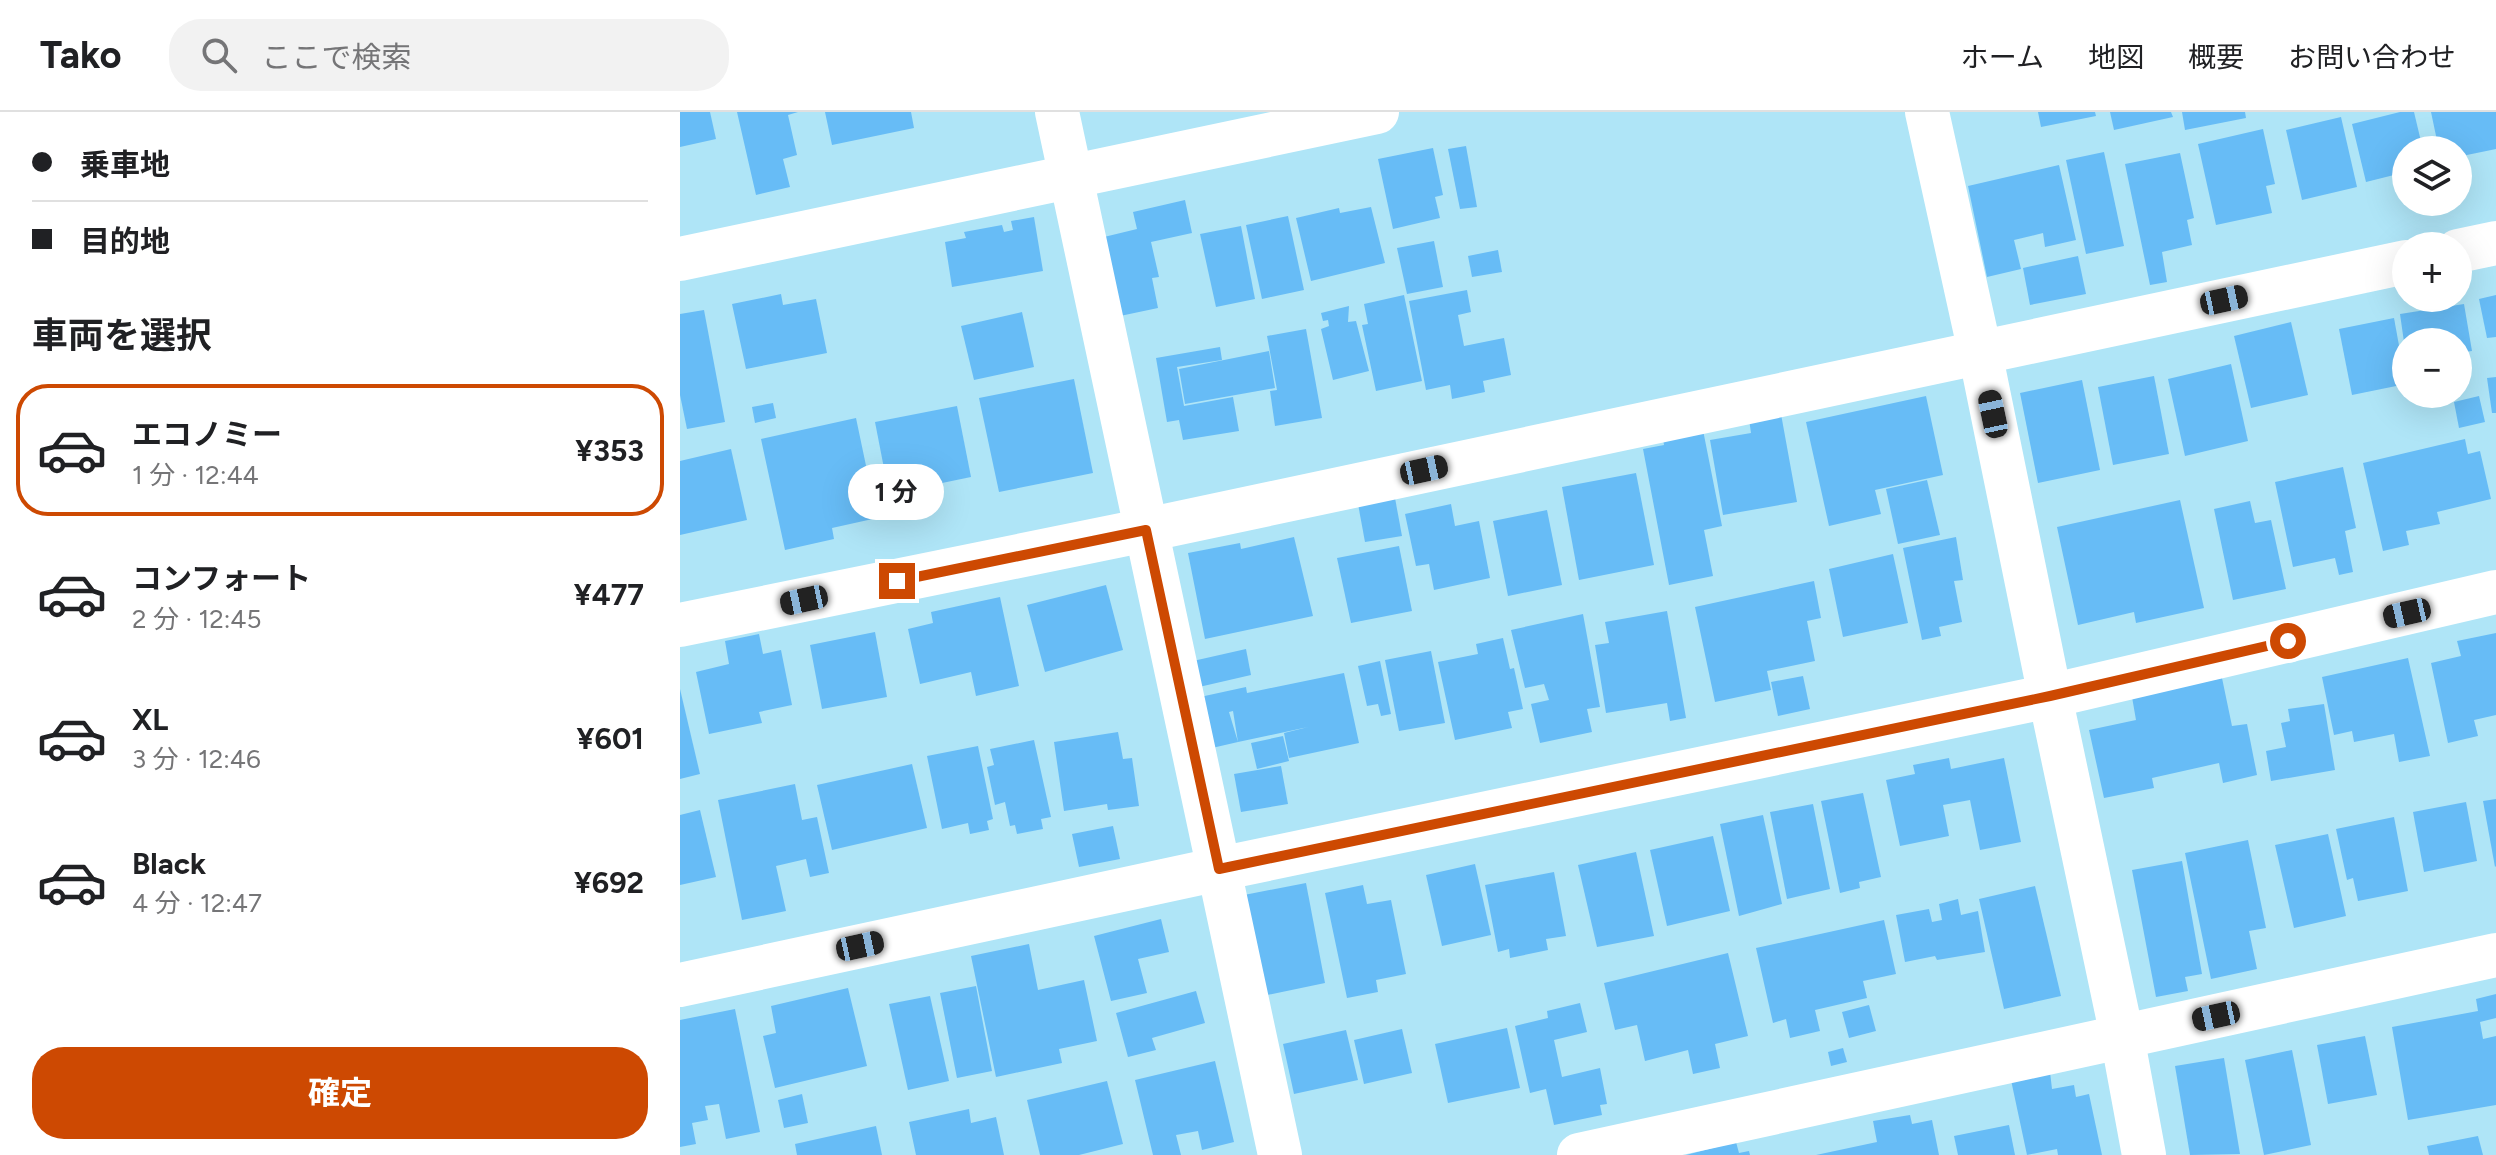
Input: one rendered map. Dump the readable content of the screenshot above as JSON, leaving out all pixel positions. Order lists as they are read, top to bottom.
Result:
{
  "page": {
    "header": "Tako",
    "search": "ここで検索",
    "nav": [
      "ホーム",
      "地図",
      "概要",
      "お問い合わせ"
    ],
    "banner": ["乗車地", "目的地"],
    "map_buttons": ["+", "−"],
    "heading": "車両を選択",
    "list": [
      {
        "name": "エコノミー",
        "note": "1 分 · 12:44",
        "value": "¥353"
      },
      {
        "name": "コンフォート",
        "note": "2 分 · 12:45",
        "value": "¥477"
      },
      {
        "name": "XL",
        "note": "3 分 · 12:46",
        "value": "¥601"
      },
      {
        "name": "Black",
        "note": "4 分 · 12:47",
        "value": "¥692"
      }
    ],
    "bubble": "1 分",
    "buttons": "確定"
  }
}
